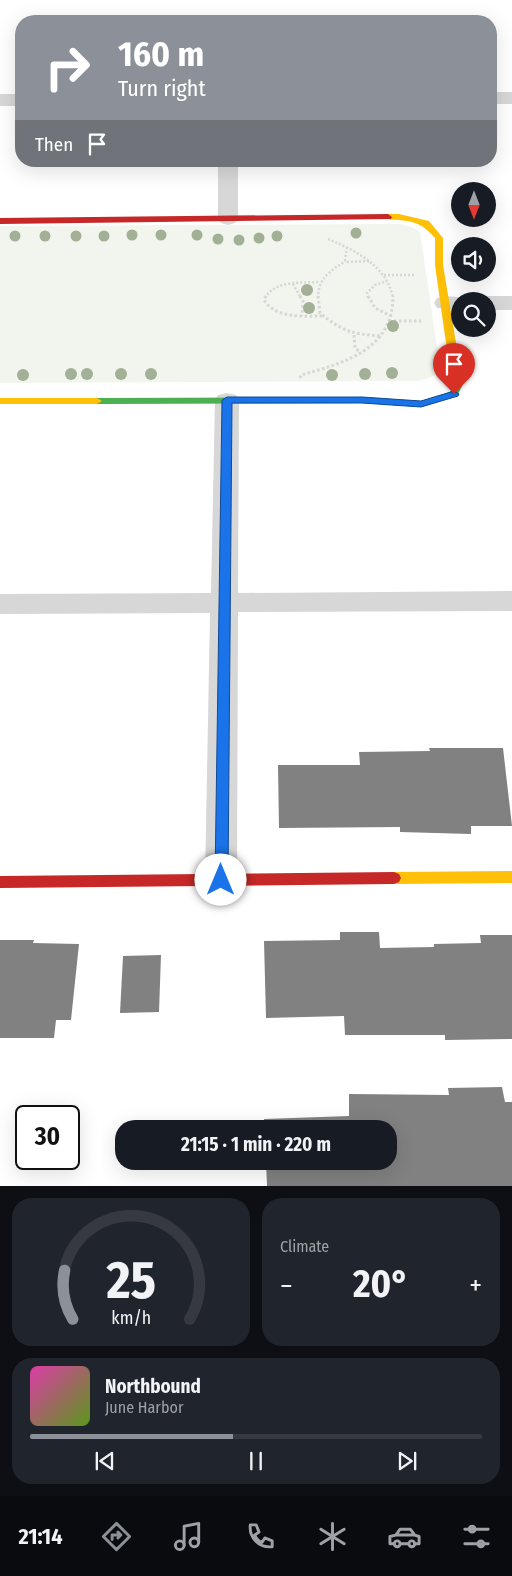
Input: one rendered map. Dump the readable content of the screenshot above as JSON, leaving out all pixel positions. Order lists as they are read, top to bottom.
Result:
{
  "north": "bottom",
  "page": {
    "turn": ["160 m", "Turn right"],
    "then": "Then",
    "limit": "30",
    "trip": "21:15 · 1 min · 220 m",
    "tile": "Climate",
    "heat": ["−", "20°", "+"],
    "song": ["Northbound", "June Harbor"],
    "tabs": "21:14",
    "gauge": ["25", "km/h"]
  }
}
